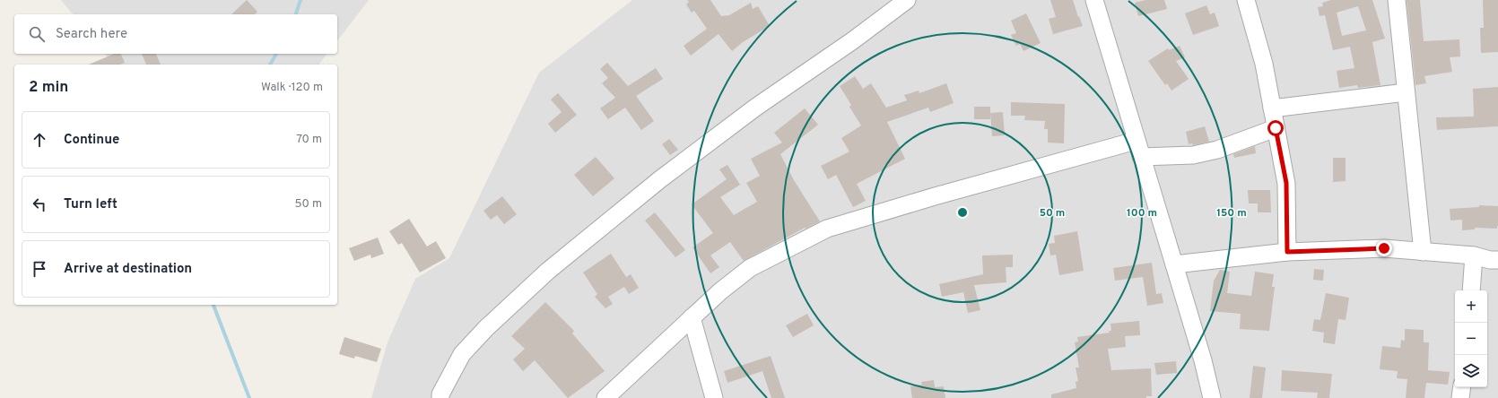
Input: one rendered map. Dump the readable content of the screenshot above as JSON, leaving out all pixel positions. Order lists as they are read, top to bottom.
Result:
{
  "page": {
    "search": "Search here",
    "heading": ["2 min", "Walk · 120 m"],
    "list": [
      ["Continue", "70 m"],
      ["Turn left", "50 m"],
      "Arrive at destination"
    ],
    "map_buttons": ["+", "−"]
  },
  "rings": ["50 m", "100 m", "150 m"]
}
